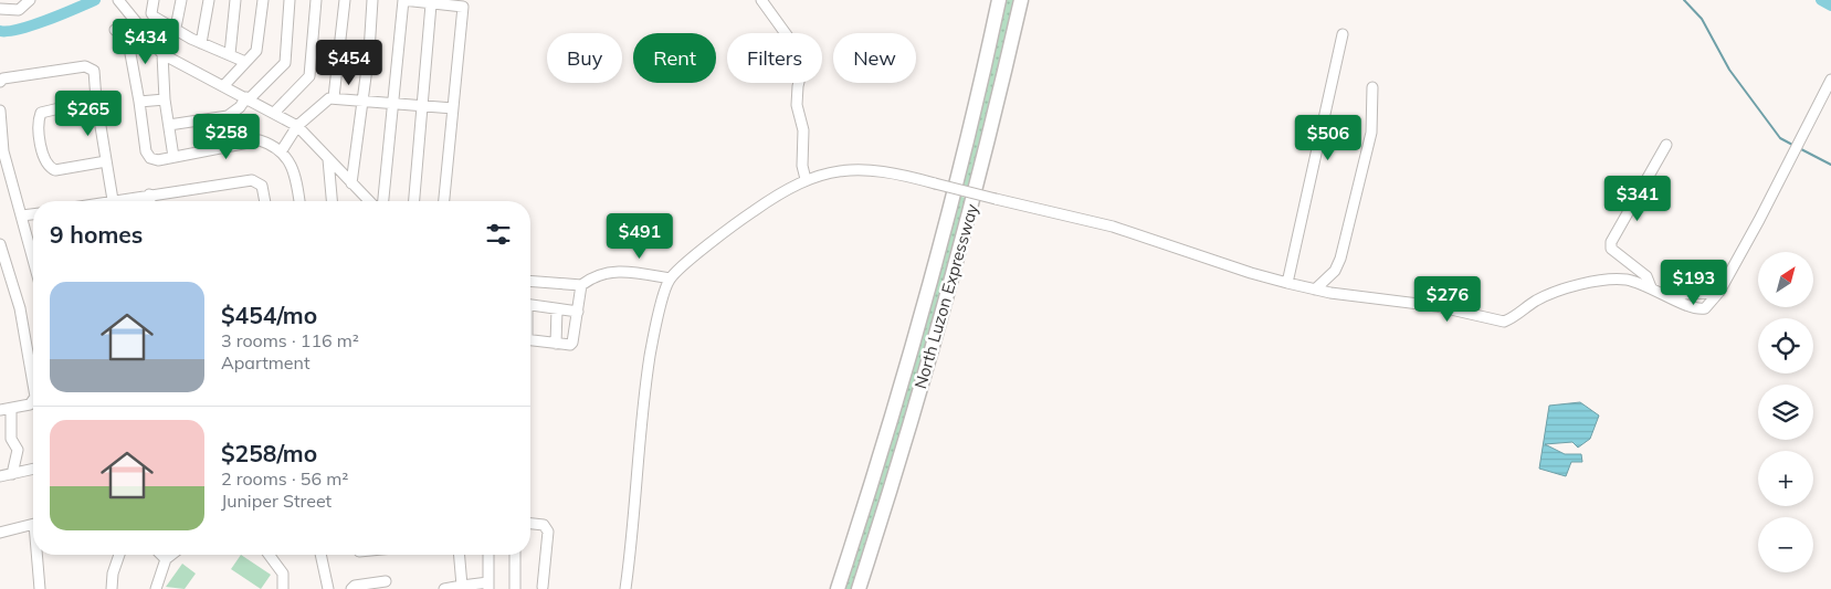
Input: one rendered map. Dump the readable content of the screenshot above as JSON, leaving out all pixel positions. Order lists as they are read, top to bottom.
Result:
{
  "streets": {
    "highway": ["North Luzon Expressway"]
  },
  "north": "top right",
  "page": {
    "price": [
      "$434",
      "$454",
      "$265",
      "$258",
      "$506",
      "$341",
      "$491",
      "$193",
      "$276"
    ],
    "chip": [
      "Buy",
      "Rent",
      "Filters",
      "New"
    ],
    "heading": "9 homes",
    "map_buttons": ["+", "−"],
    "list": [
      {
        "name": "$454/mo",
        "note": "3 rooms · 116 m² · Apartment"
      },
      {
        "name": "$258/mo",
        "note": "2 rooms · 56 m² · Juniper Street"
      }
    ]
  }
}
